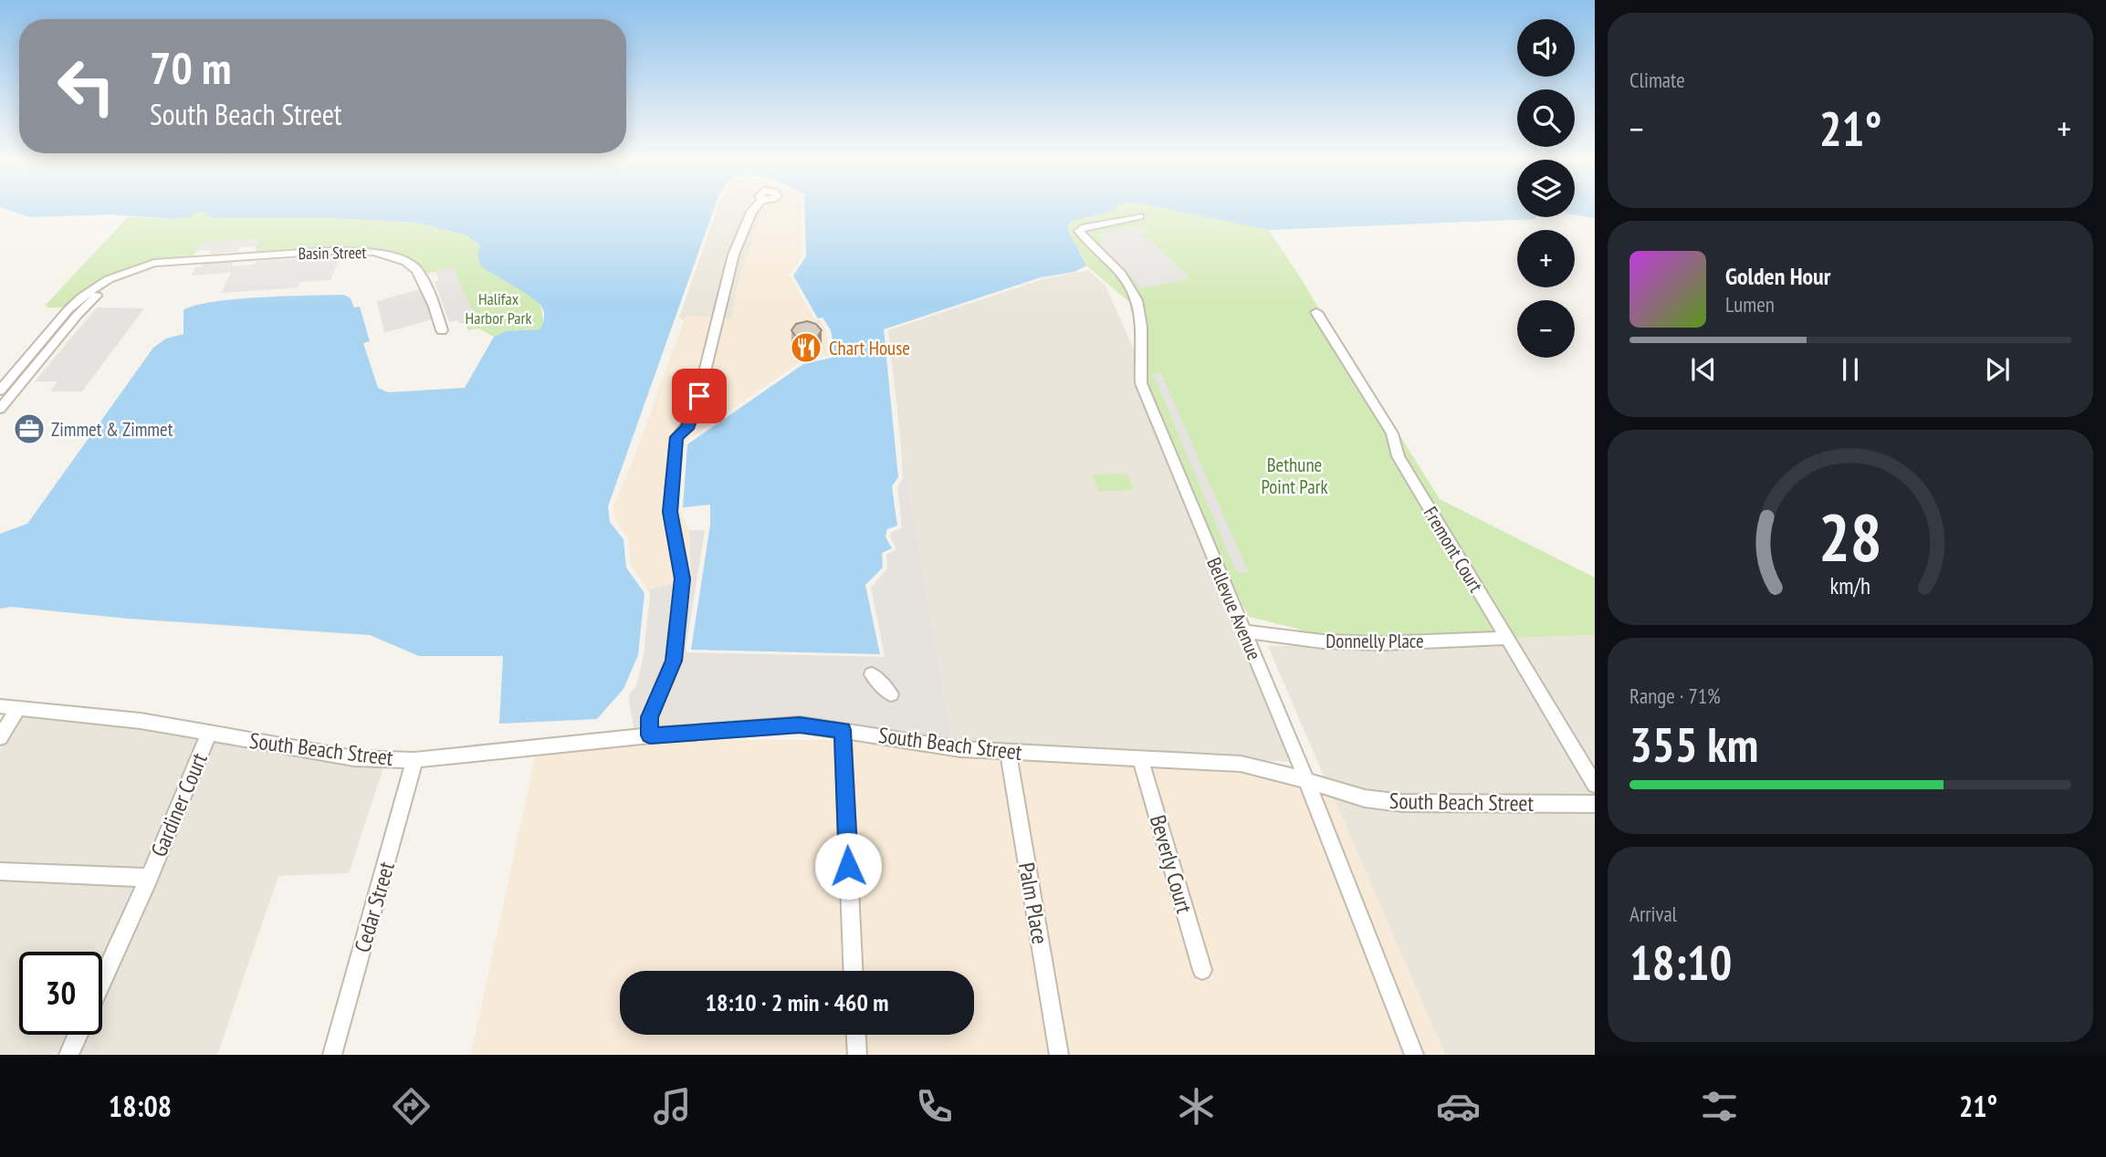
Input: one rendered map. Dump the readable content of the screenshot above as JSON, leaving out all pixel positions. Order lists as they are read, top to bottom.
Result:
{
  "streets": {
    "street": [
      "Basin Street",
      "Fremont Court",
      "Bellevue Avenue",
      "Donnelly Place",
      "South Beach Street",
      "Gardiner Court",
      "Beverly Court",
      "Palm Place",
      "Cedar Street"
    ]
  },
  "crossings": [
    ["Fremont Court", "Donnelly Place"],
    ["Bellevue Avenue", "Donnelly Place"],
    ["Bellevue Avenue", "South Beach Street"],
    ["South Beach Street", "Gardiner Court"],
    ["South Beach Street", "Beverly Court"],
    ["South Beach Street", "Palm Place"],
    ["South Beach Street", "Cedar Street"]
  ],
  "parks": ["Halifax Harbor Park", "Bethune Point Park"],
  "places": {
    "restaurant": ["Chart House"],
    "office": ["Zimmet & Zimmet"]
  },
  "page": {
    "tile": [
      "Climate",
      ["Range · 71%", "355 km"],
      ["Arrival", "18:10"]
    ],
    "map_buttons": ["+", "−"],
    "turn": ["70 m", "South Beach Street"],
    "heat": ["−", "21°", "+"],
    "song": ["Golden Hour", "Lumen"],
    "limit": "30",
    "trip": "18:10 · 2 min · 460 m",
    "tabs": ["18:08", "21°"],
    "gauge": ["28", "km/h"]
  }
}
